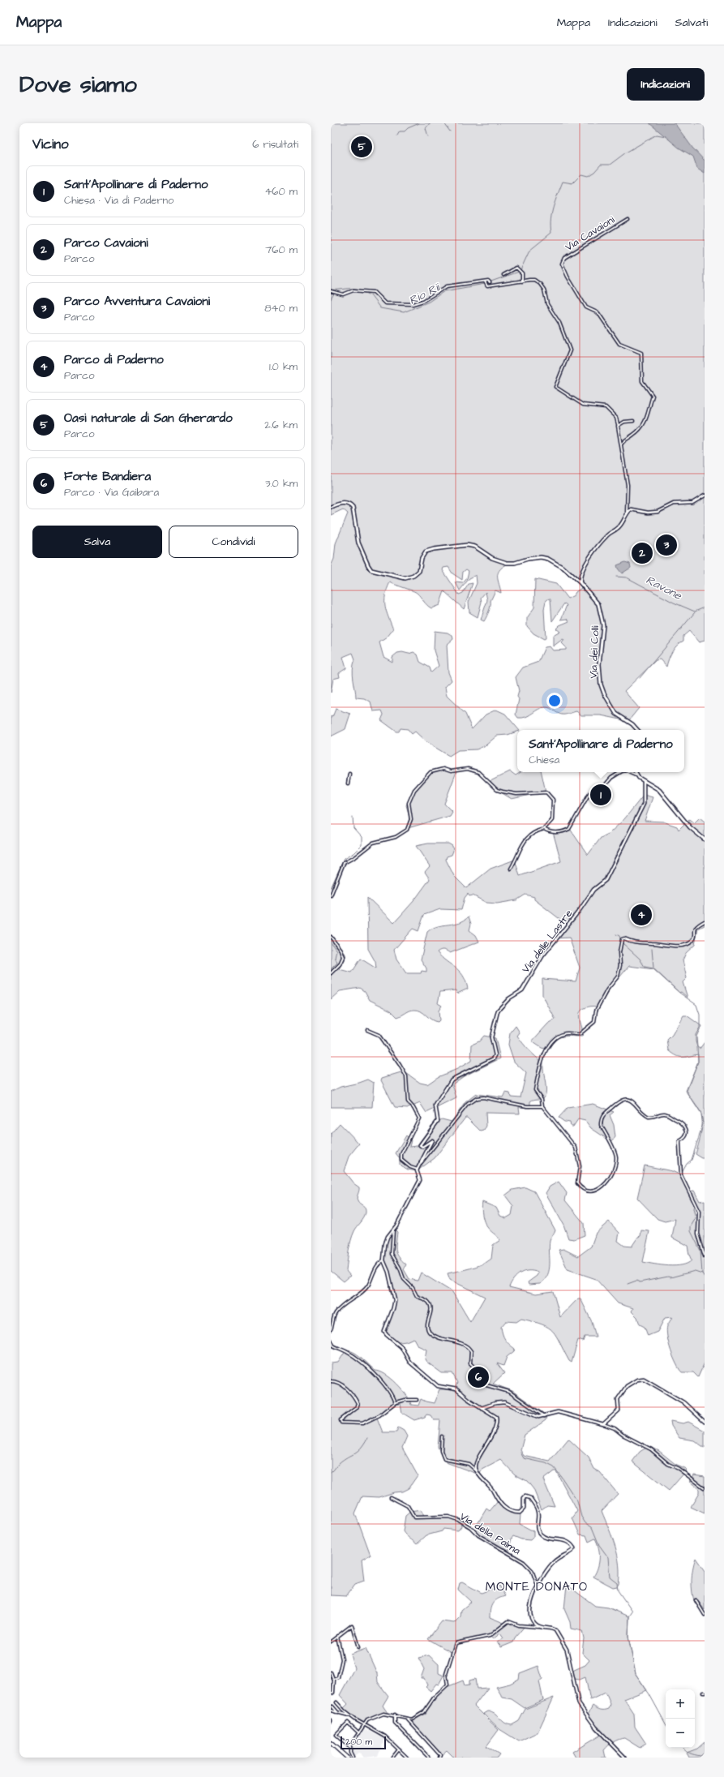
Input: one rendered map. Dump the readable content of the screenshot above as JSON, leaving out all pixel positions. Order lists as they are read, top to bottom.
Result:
{
  "streets": {
    "main road": ["Via dei Colli"],
    "street": ["Via Cavaioni", "Via delle Lastre", "Via della Palma"]
  },
  "districts": ["MONTE DONATO"],
  "water": ["Rio Rii", "Ravone"],
  "scale_bar": "200 m",
  "page": {
    "header": "Mappa",
    "nav": ["Mappa", "Indicazioni", "Salvati"],
    "buttons": [
      "Indicazioni",
      ["Salva", "Condividi"]
    ],
    "title": "Dove siamo",
    "heading": ["Vicino", "6 risultati"],
    "pins": [
      "5",
      "3",
      "2",
      "1",
      "4",
      "6"
    ],
    "list": [
      {
        "mark": "1",
        "name": "Sant'Apollinare di Paderno",
        "note": "Chiesa · Via di Paderno",
        "value": "460 m"
      },
      {
        "mark": "2",
        "name": "Parco Cavaioni",
        "note": "Parco",
        "value": "760 m"
      },
      {
        "mark": "3",
        "name": "Parco Avventura Cavaioni",
        "note": "Parco",
        "value": "840 m"
      },
      {
        "mark": "4",
        "name": "Parco di Paderno",
        "note": "Parco",
        "value": "1.0 km"
      },
      {
        "mark": "5",
        "name": "Oasi naturale di San Gherardo",
        "note": "Parco",
        "value": "2.6 km"
      },
      {
        "mark": "6",
        "name": "Forte Bandiera",
        "note": "Parco · Via Gaibara",
        "value": "3.0 km"
      }
    ],
    "popup": ["Sant'Apollinare di Paderno", "Chiesa"],
    "map_buttons": ["+", "−"],
    "scale": "200 m"
  }
}
